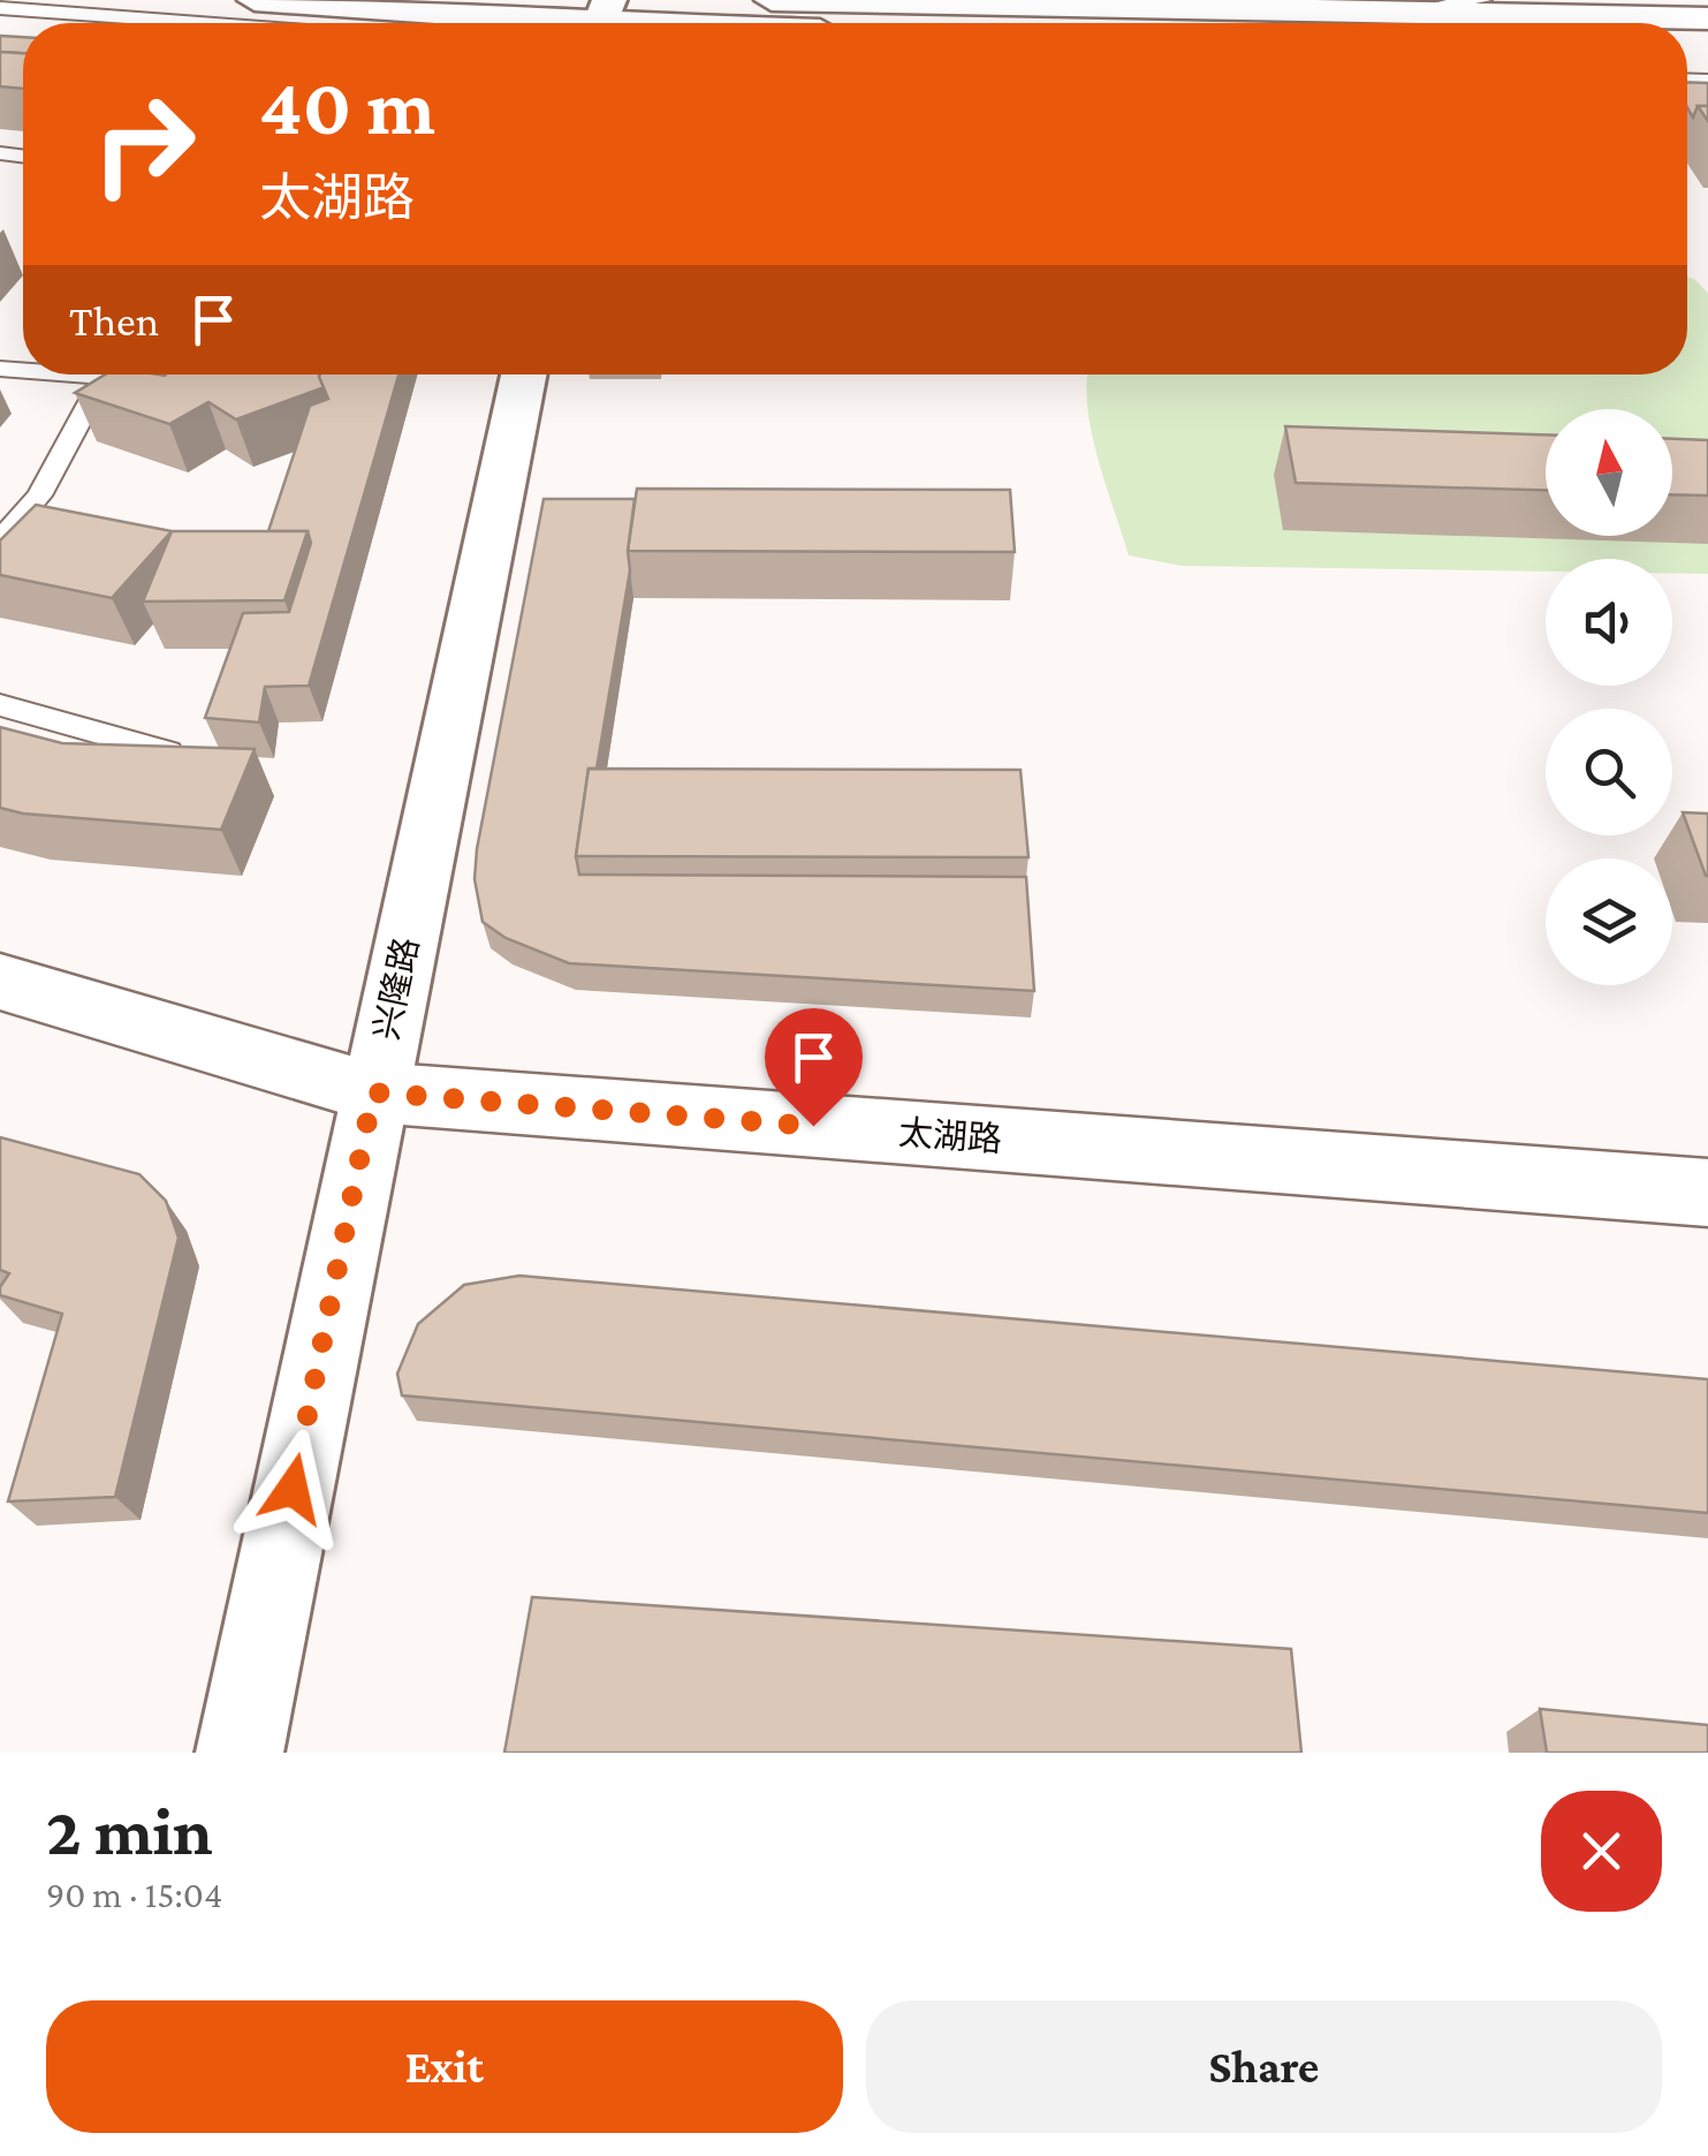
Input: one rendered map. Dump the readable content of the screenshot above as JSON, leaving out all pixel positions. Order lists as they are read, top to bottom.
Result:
{
  "streets": {
    "main road": ["太湖路"],
    "street": ["兴隆路"]
  },
  "crossings": [
    ["兴隆路", "太湖路"]
  ],
  "north": "top",
  "page": {
    "turn": ["40 m", "太湖路"],
    "then": "Then",
    "heading": ["2 min", "90 m · 15:04"],
    "buttons": ["Exit", "Share"]
  }
}
